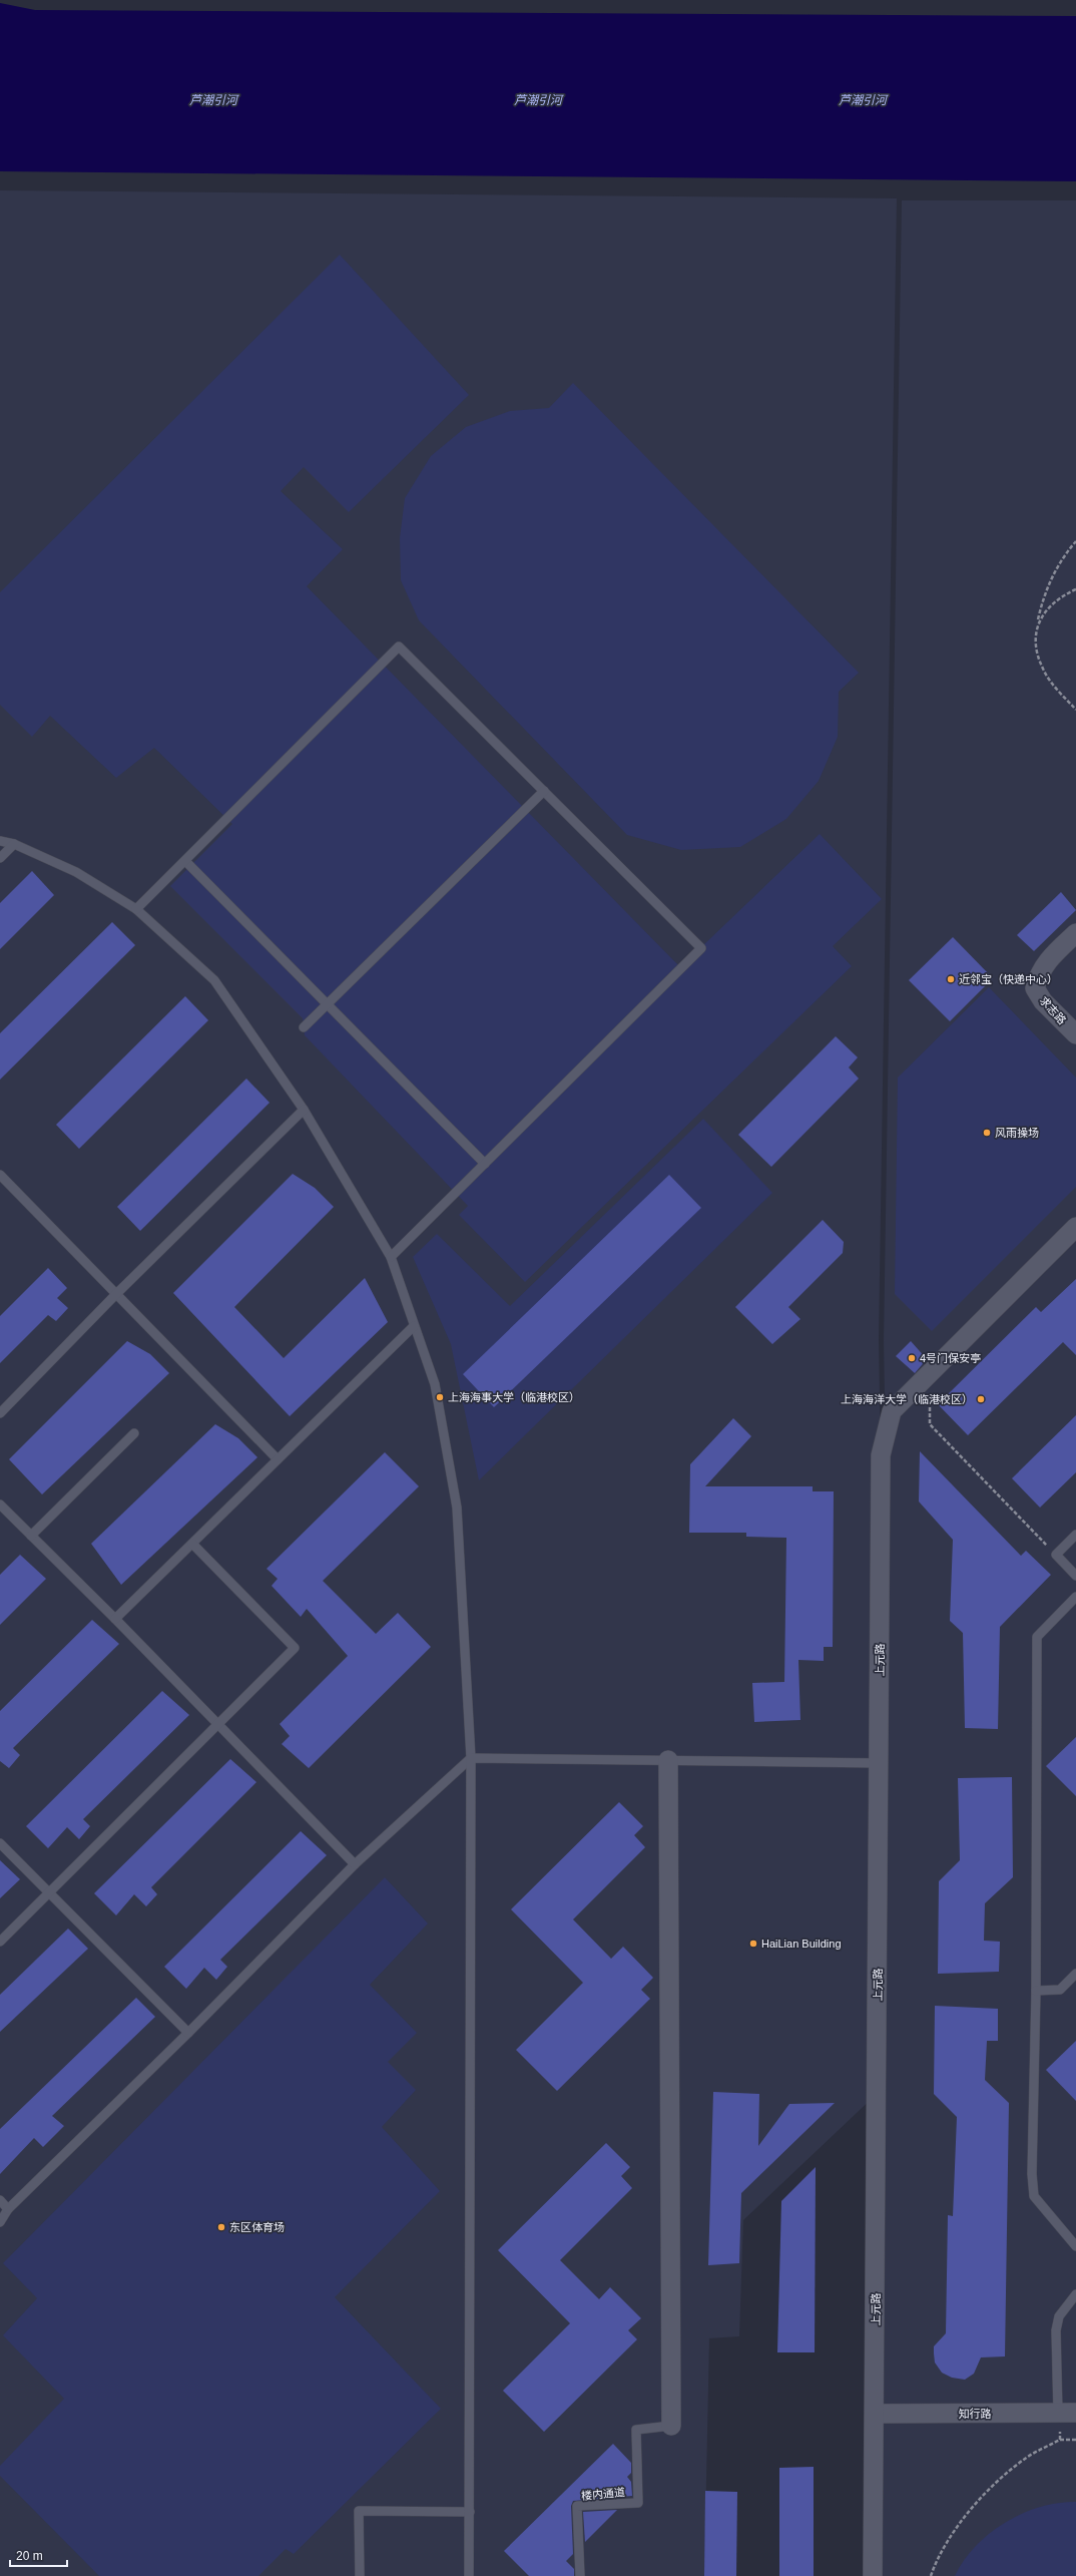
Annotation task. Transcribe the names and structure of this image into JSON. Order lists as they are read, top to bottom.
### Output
{
  "streets": {
    "street": ["求志路", "上元路", "知行路"],
    "lane": ["楼内通道"]
  },
  "crossings": [
    ["上元路", "知行路"]
  ],
  "water": ["芦潮引河"],
  "places": [
    "近邻宝（快递中心）",
    "风雨操场",
    "4号门保安亭",
    "上海海事大学（临港校区）",
    "上海海洋大学（临港校区）",
    "HaiLian Building",
    "东区体育场"
  ],
  "scale_bar": "20 m"
}
